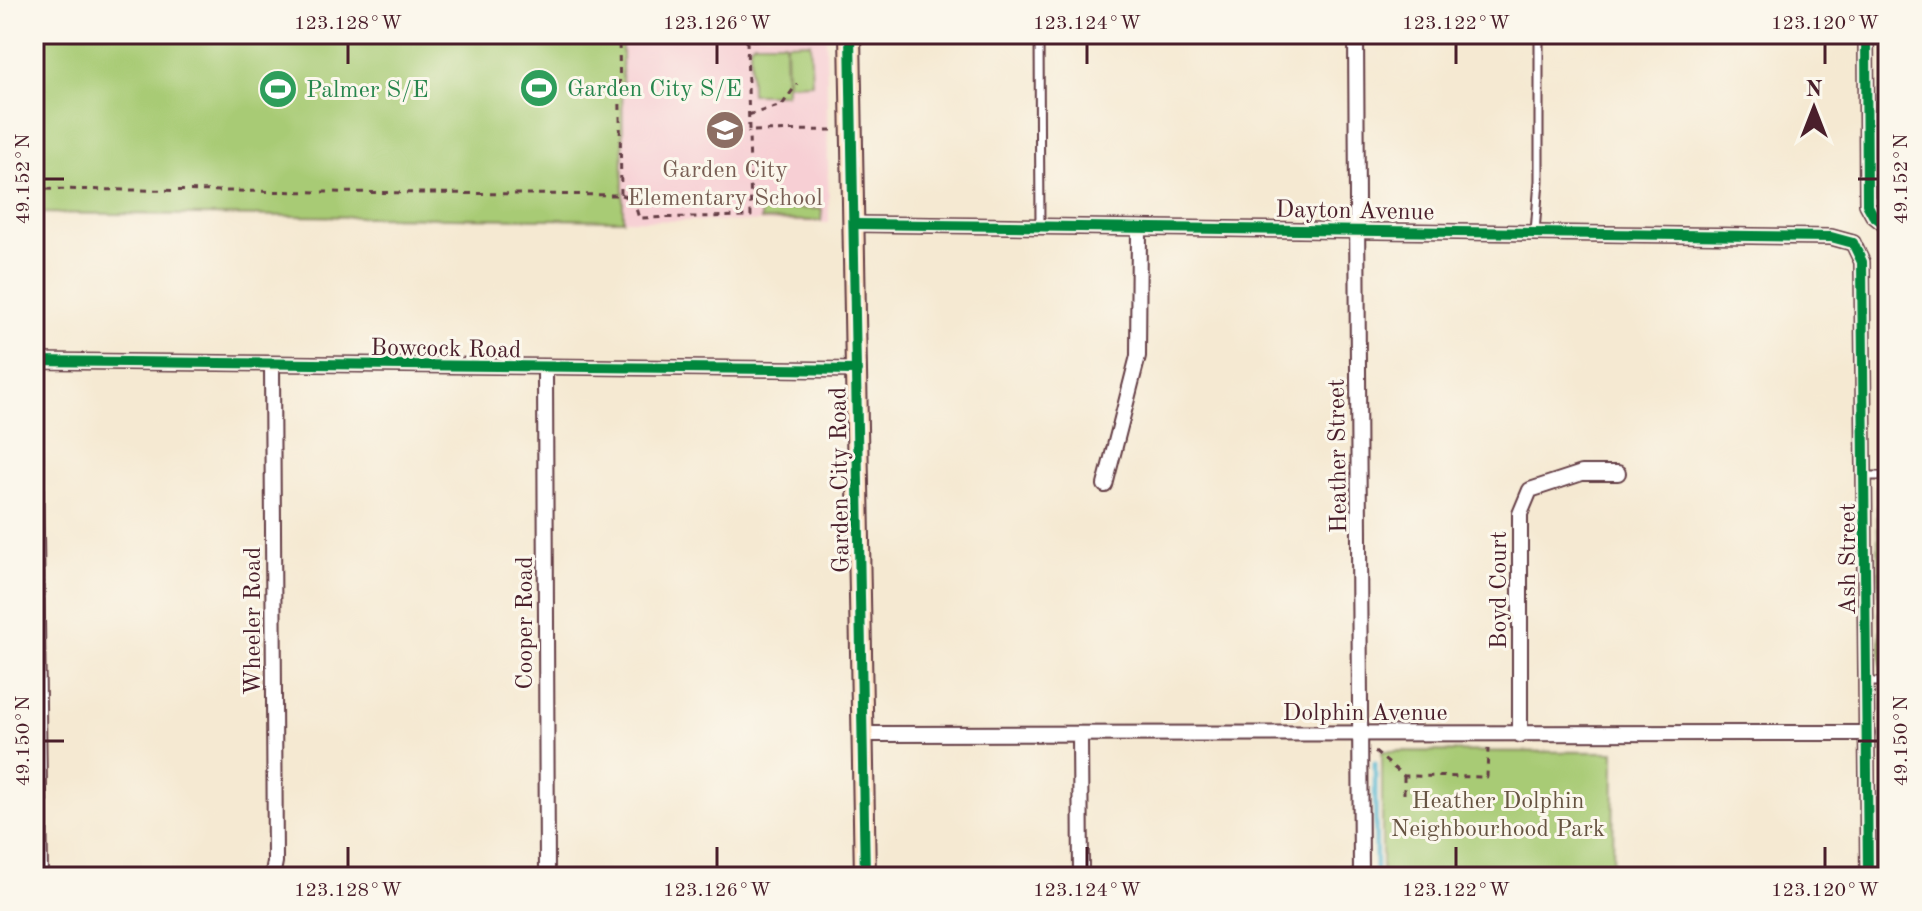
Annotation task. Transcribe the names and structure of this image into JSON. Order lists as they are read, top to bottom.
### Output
{
  "streets": {
    "street": [
      "Dayton Avenue",
      "Bowcock Road",
      "Heather Street",
      "Garden City Road",
      "Ash Street",
      "Boyd Court",
      "Wheeler Road",
      "Cooper Road",
      "Dolphin Avenue"
    ]
  },
  "crossings": [
    ["Dayton Avenue", "Heather Street"],
    ["Dayton Avenue", "Garden City Road"],
    ["Dayton Avenue", "Ash Street"],
    ["Bowcock Road", "Garden City Road"],
    ["Bowcock Road", "Wheeler Road"],
    ["Bowcock Road", "Cooper Road"],
    ["Heather Street", "Dolphin Avenue"],
    ["Garden City Road", "Dolphin Avenue"],
    ["Ash Street", "Dolphin Avenue"],
    ["Boyd Court", "Dolphin Avenue"]
  ],
  "parks": ["Heather Dolphin Neighbourhood Park"],
  "places": {
    "sports": ["Garden City S/E", "Palmer S/E"],
    "school or university": ["Garden City Elementary School"]
  },
  "north": "top",
  "coordinates": [
    "123.128°W",
    "123.126°W",
    "123.124°W",
    "123.122°W",
    "123.120°W",
    "49.152°N",
    "49.150°N"
  ]
}
